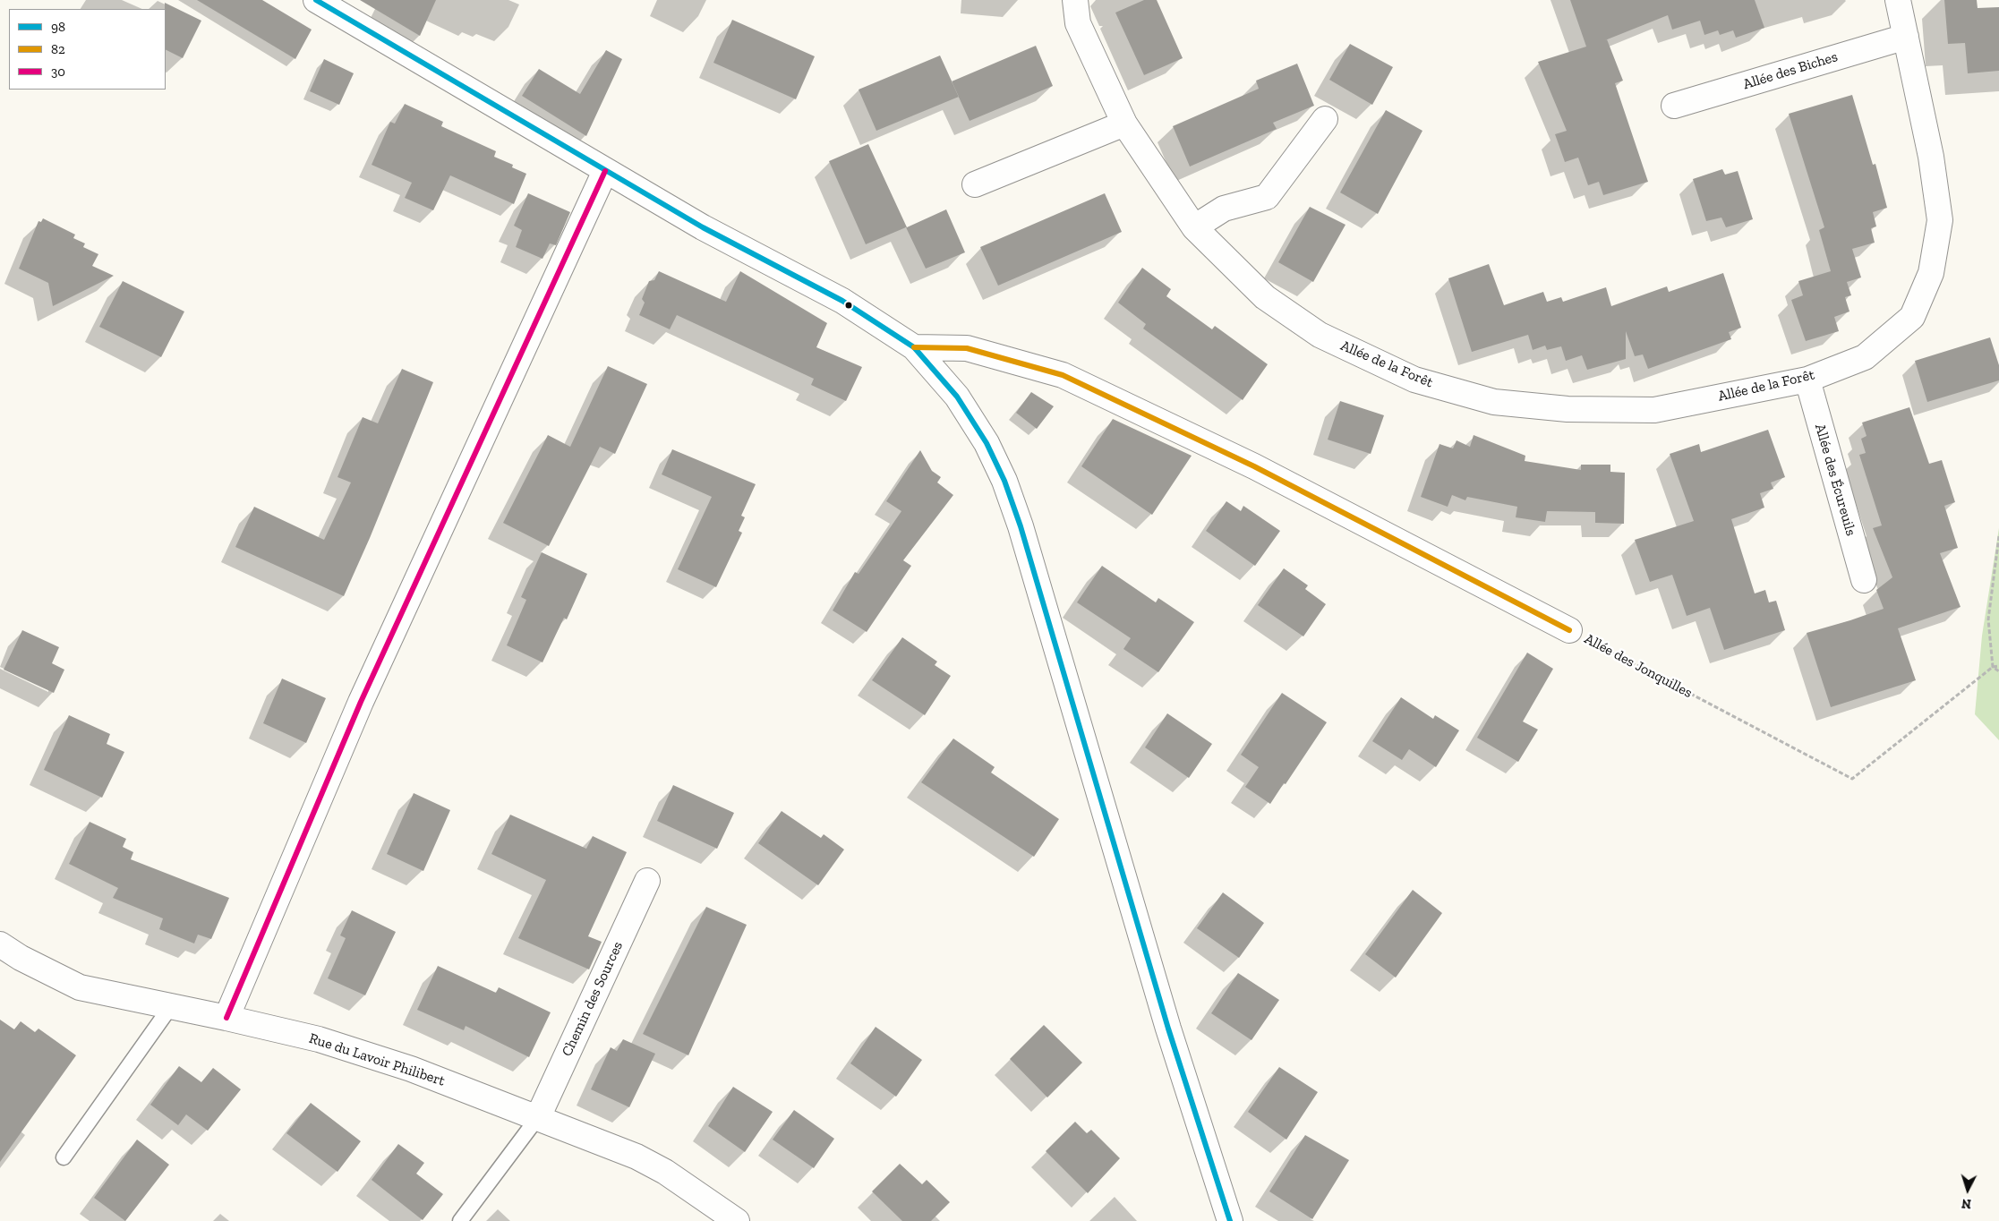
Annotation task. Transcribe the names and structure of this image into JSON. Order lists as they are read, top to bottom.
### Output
{
  "streets": {
    "street": [
      "Allée des Biches",
      "Allée de la Forêt",
      "Allée des Écureuils",
      "Allée des Jonquilles",
      "Chemin des Sources",
      "Rue du Lavoir Philibert"
    ]
  },
  "crossings": [
    ["Allée des Biches", "Allée de la Forêt"],
    ["Allée de la Forêt", "Allée des Écureuils"],
    ["Chemin des Sources", "Rue du Lavoir Philibert"]
  ],
  "lines": ["transit line 98", "transit line 30", "transit line 82"],
  "legend": ["98", "82", "30"],
  "north": "bottom"
}
